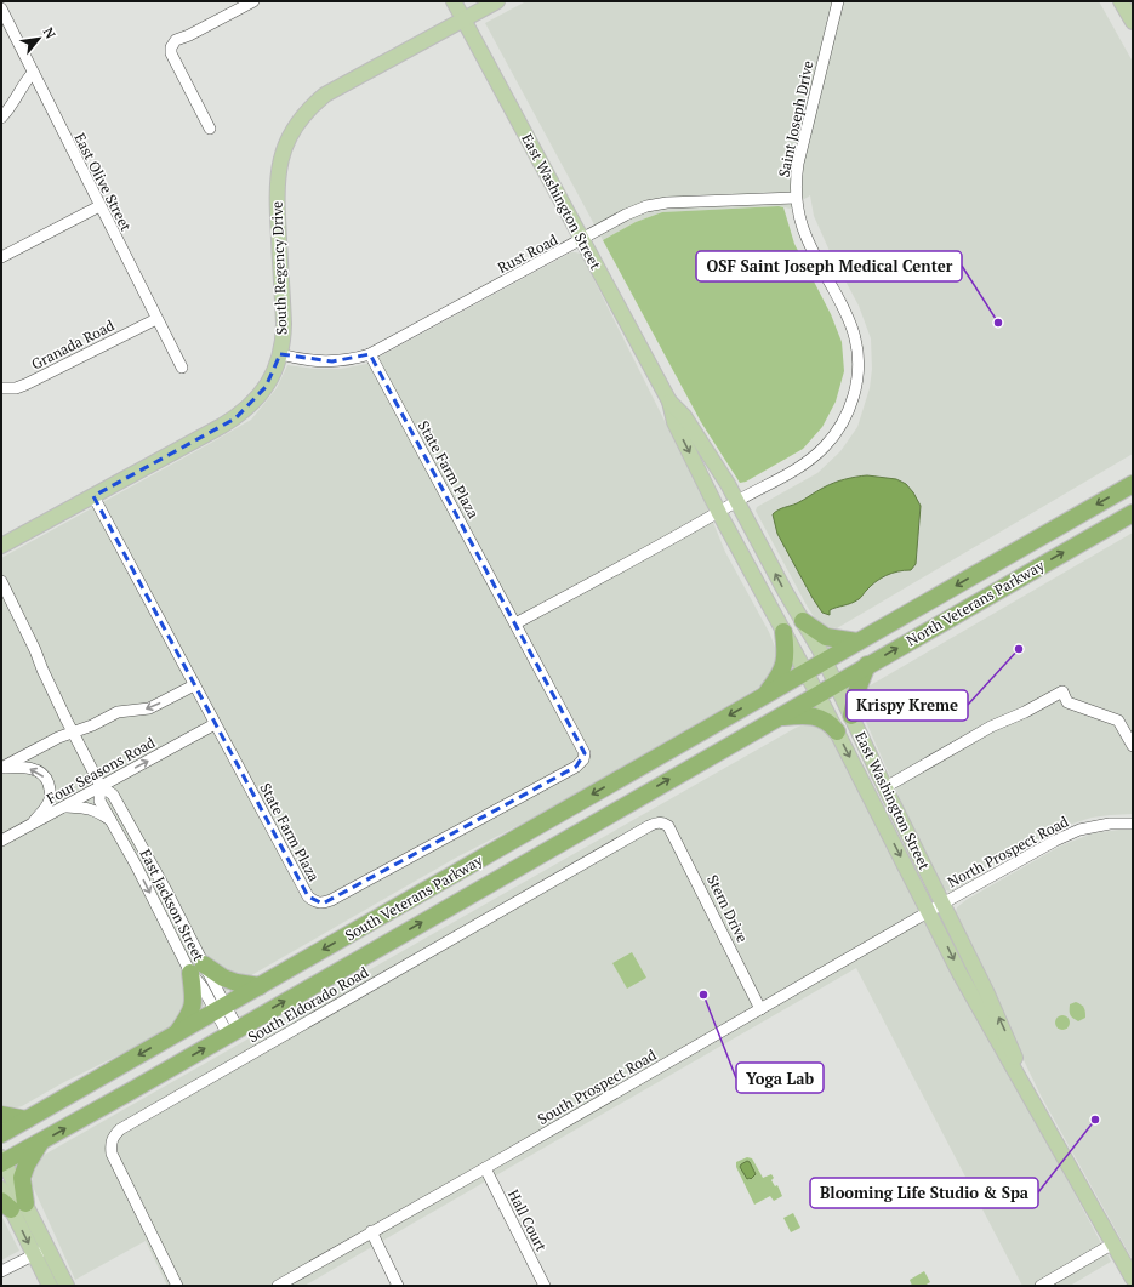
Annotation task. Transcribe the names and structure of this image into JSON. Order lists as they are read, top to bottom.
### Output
{
  "streets": {
    "highway": ["North Veterans Parkway", "South Veterans Parkway"],
    "main road": ["East Washington Street", "South Regency Drive"],
    "street": [
      "Saint Joseph Drive",
      "East Olive Street",
      "Rust Road",
      "Granada Road",
      "State Farm Plaza",
      "Four Seasons Road",
      "North Prospect Road",
      "East Jackson Street",
      "Stern Drive",
      "South Eldorado Road",
      "South Prospect Road",
      "Hall Court"
    ]
  },
  "crossings": [
    ["Saint Joseph Drive", "East Washington Street"],
    ["Saint Joseph Drive", "Rust Road"],
    ["East Olive Street", "Granada Road"],
    ["East Washington Street", "Rust Road"],
    ["East Washington Street", "South Regency Drive"],
    ["East Washington Street", "North Veterans Parkway"],
    ["East Washington Street", "North Prospect Road"],
    ["East Washington Street", "South Veterans Parkway"],
    ["East Washington Street", "South Prospect Road"],
    ["Rust Road", "South Regency Drive"],
    ["Rust Road", "State Farm Plaza"],
    ["South Regency Drive", "State Farm Plaza"],
    ["State Farm Plaza", "Four Seasons Road"],
    ["North Veterans Parkway", "South Veterans Parkway"],
    ["Four Seasons Road", "East Jackson Street"],
    ["North Prospect Road", "South Prospect Road"],
    ["South Veterans Parkway", "East Jackson Street"],
    ["Stern Drive", "South Eldorado Road"],
    ["Stern Drive", "South Prospect Road"],
    ["South Prospect Road", "Hall Court"]
  ],
  "places": [
    "OSF Saint Joseph Medical Center",
    "Krispy Kreme",
    "Yoga Lab",
    "Blooming Life Studio & Spa"
  ],
  "north": "top right"
}
